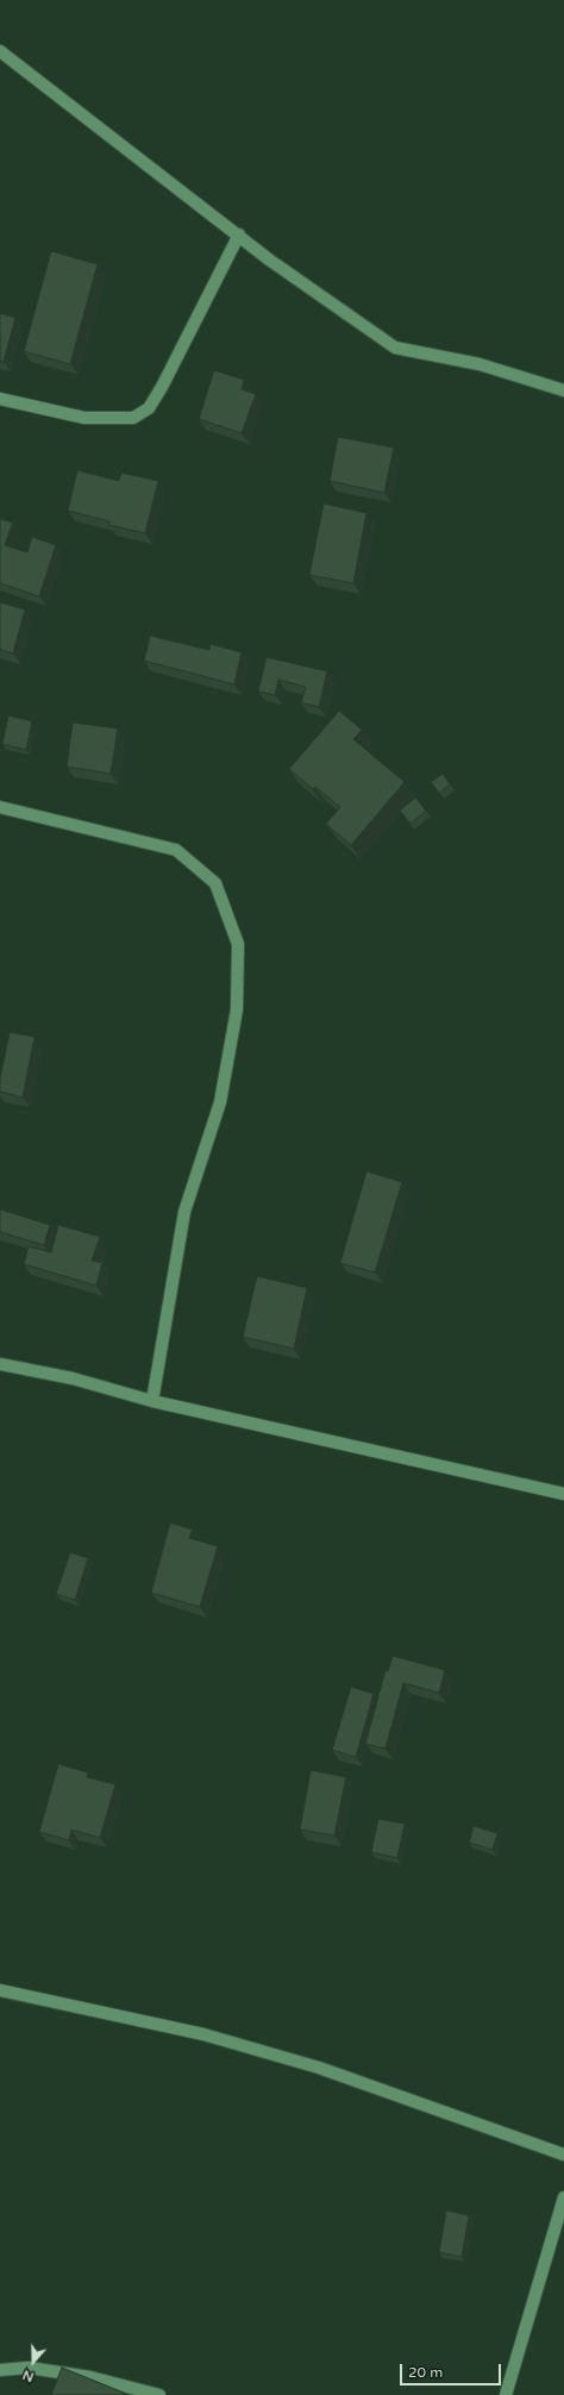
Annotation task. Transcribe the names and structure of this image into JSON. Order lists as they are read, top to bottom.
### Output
{
  "scale_bar": "20 m",
  "north": "bottom"
}
